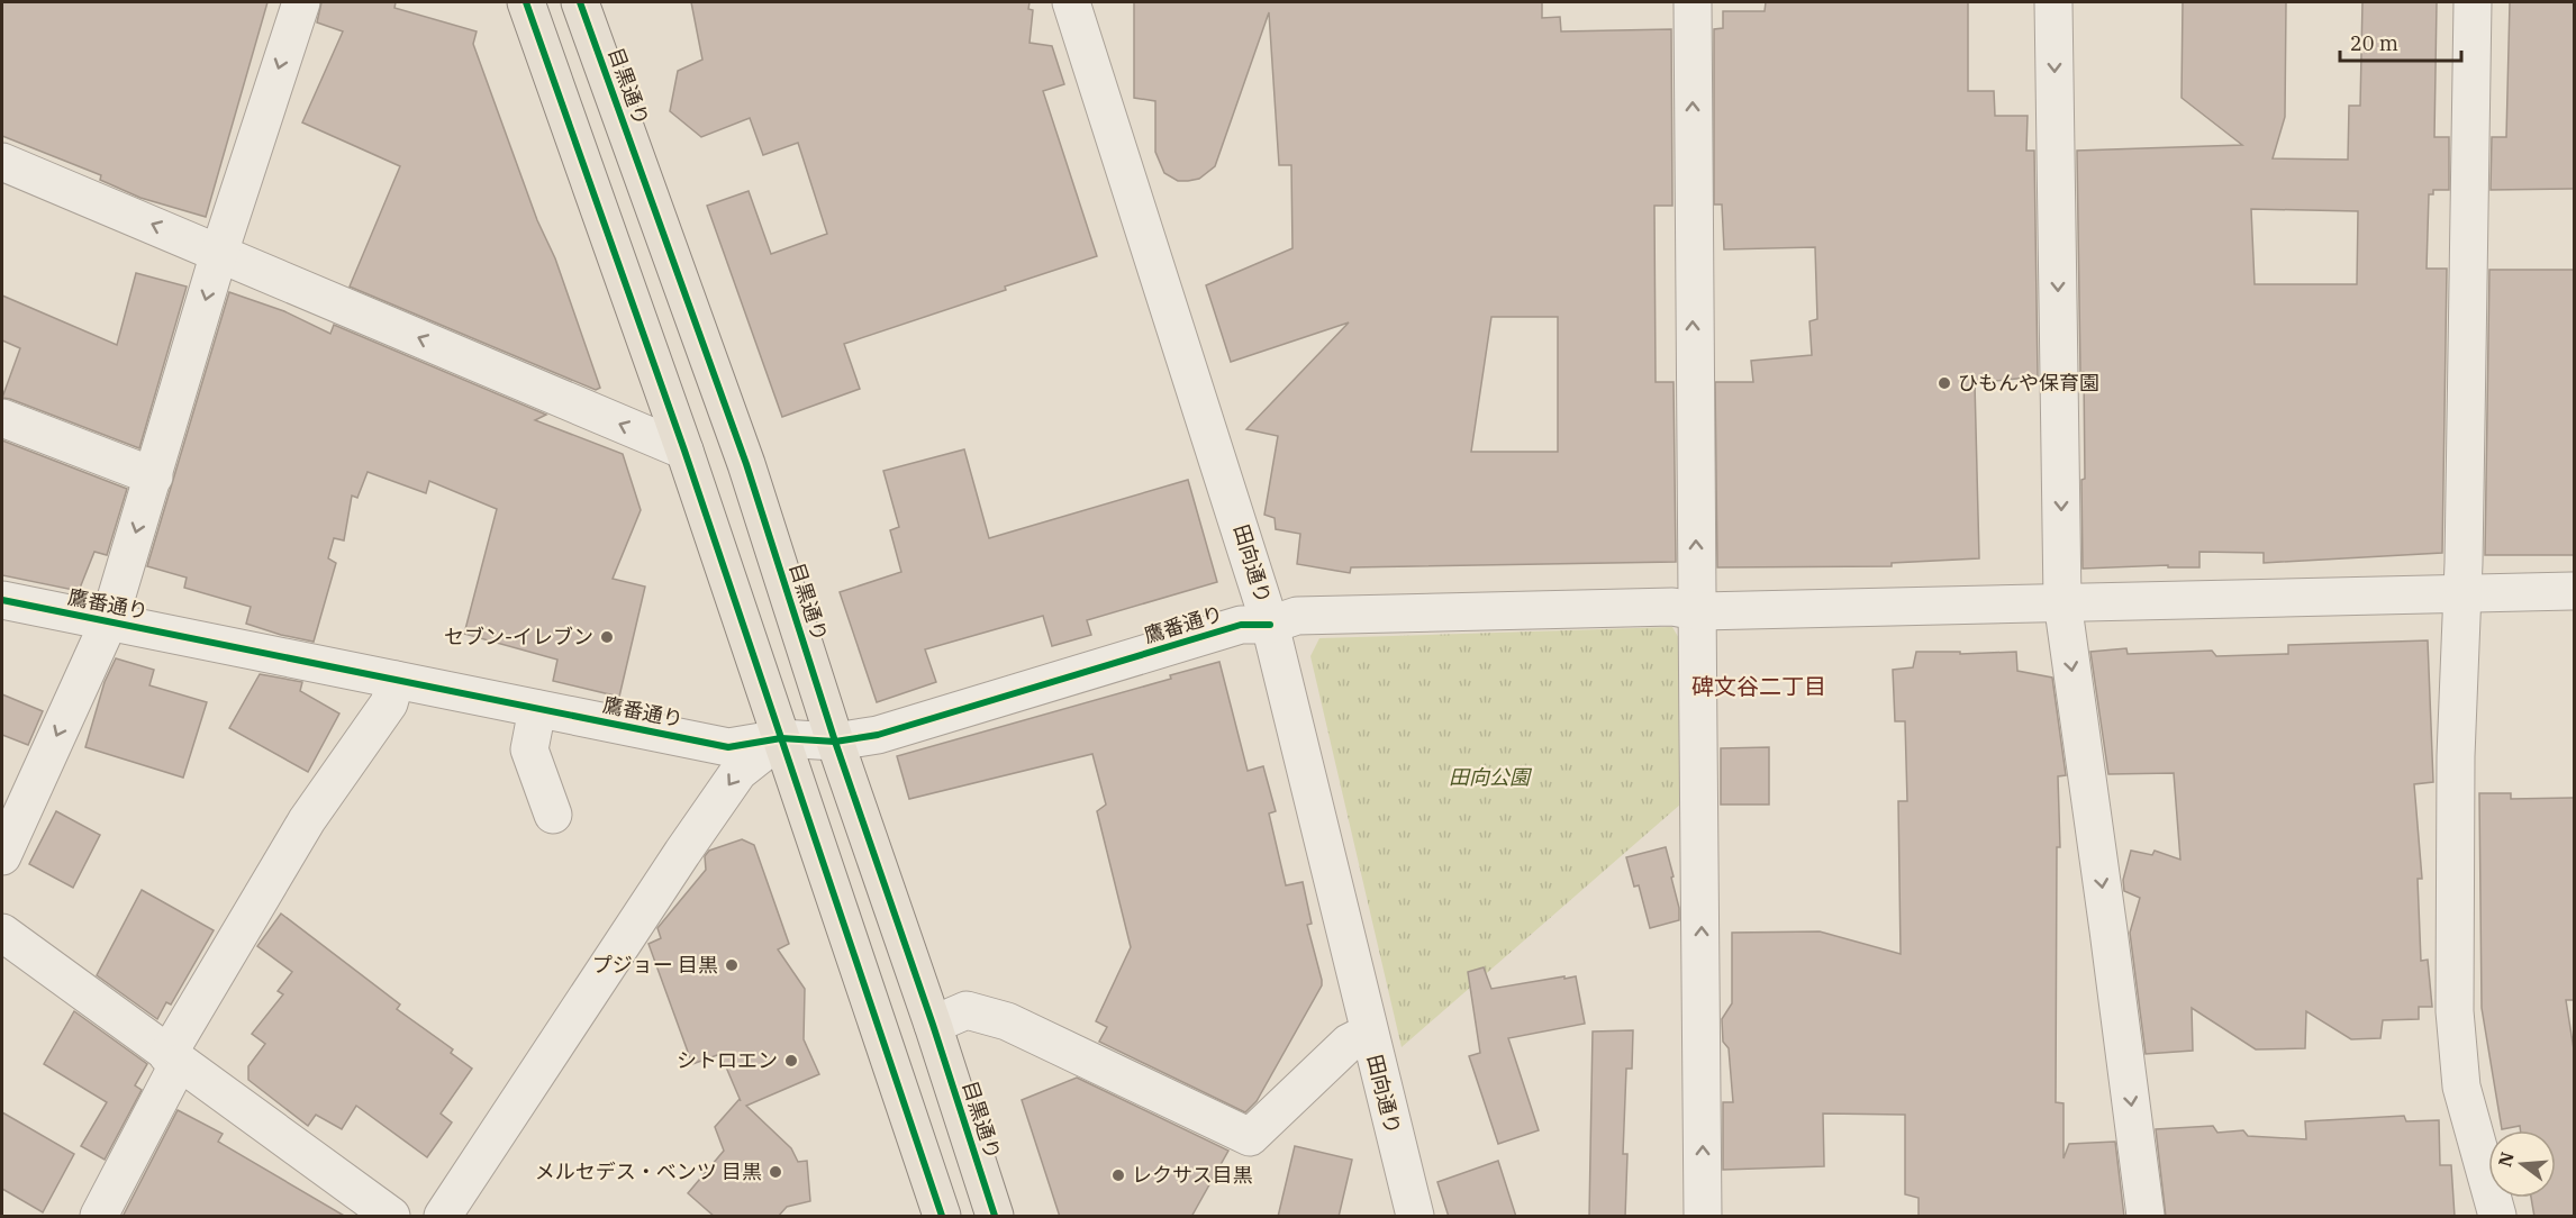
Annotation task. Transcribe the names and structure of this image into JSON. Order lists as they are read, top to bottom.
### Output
{
  "streets": {
    "main road": ["目黒通り"],
    "street": ["田向通り", "鷹番通り"]
  },
  "crossings": [
    ["目黒通り", "鷹番通り"],
    ["田向通り", "鷹番通り"]
  ],
  "districts": ["碑文谷二丁目"],
  "parks": ["田向公園"],
  "places": [
    "ひもんや保育園",
    "セブン-イレブン",
    "プジョー 目黒",
    "シトロエン",
    "メルセデス・ベンツ 目黒",
    "レクサス目黒"
  ],
  "scale_bar": "20 m",
  "north": "left"
}
